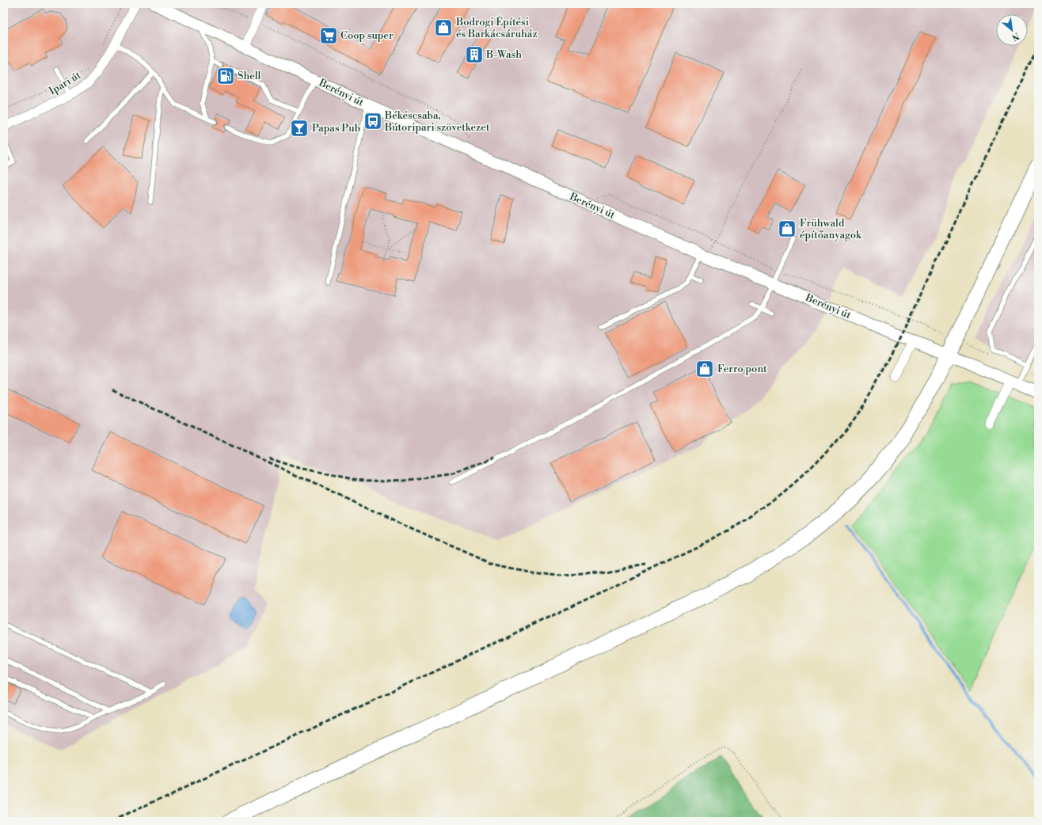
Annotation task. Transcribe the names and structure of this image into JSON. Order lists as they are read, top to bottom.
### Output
{
  "streets": {
    "street": ["Ipari út", "Berényi út"]
  },
  "places": {
    "shop": ["Bodrogi Építési és Barkácsáruház", "Frühwald építőanyagok", "Ferro pont"],
    "supermarket": ["Coop super"],
    "building": ["B-Wash"],
    "fuel station": ["Shell"],
    "bus stop": ["Békéscsaba, Bútoripari szövetkezet"],
    "bar": ["Papas Pub"]
  },
  "north": "bottom right"
}
